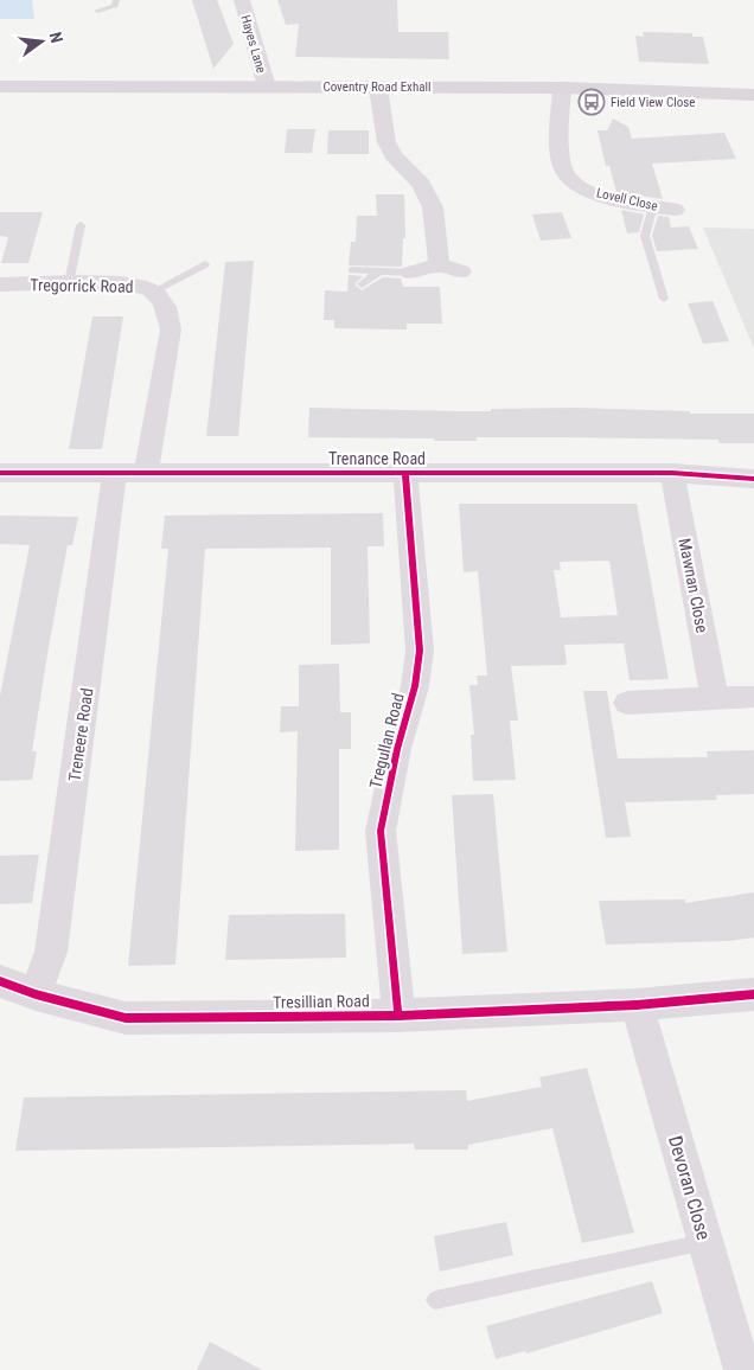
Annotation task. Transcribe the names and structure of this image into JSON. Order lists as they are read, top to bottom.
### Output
{
  "streets": {
    "main road": ["Coventry Road Exhall"],
    "street": [
      "Hayes Lane",
      "Lovell Close",
      "Tregorrick Road",
      "Trenance Road",
      "Mawnan Close",
      "Treneere Road",
      "Tregullan Road",
      "Tresillian Road",
      "Devoran Close"
    ]
  },
  "crossings": [
    ["Hayes Lane", "Coventry Road Exhall"],
    ["Coventry Road Exhall", "Lovell Close"],
    ["Tregorrick Road", "Trenance Road"],
    ["Trenance Road", "Mawnan Close"],
    ["Trenance Road", "Treneere Road"],
    ["Trenance Road", "Tregullan Road"],
    ["Treneere Road", "Tresillian Road"],
    ["Tregullan Road", "Tresillian Road"],
    ["Tresillian Road", "Devoran Close"]
  ],
  "places": {
    "bus stop": ["Field View Close"]
  },
  "north": "right"
}
